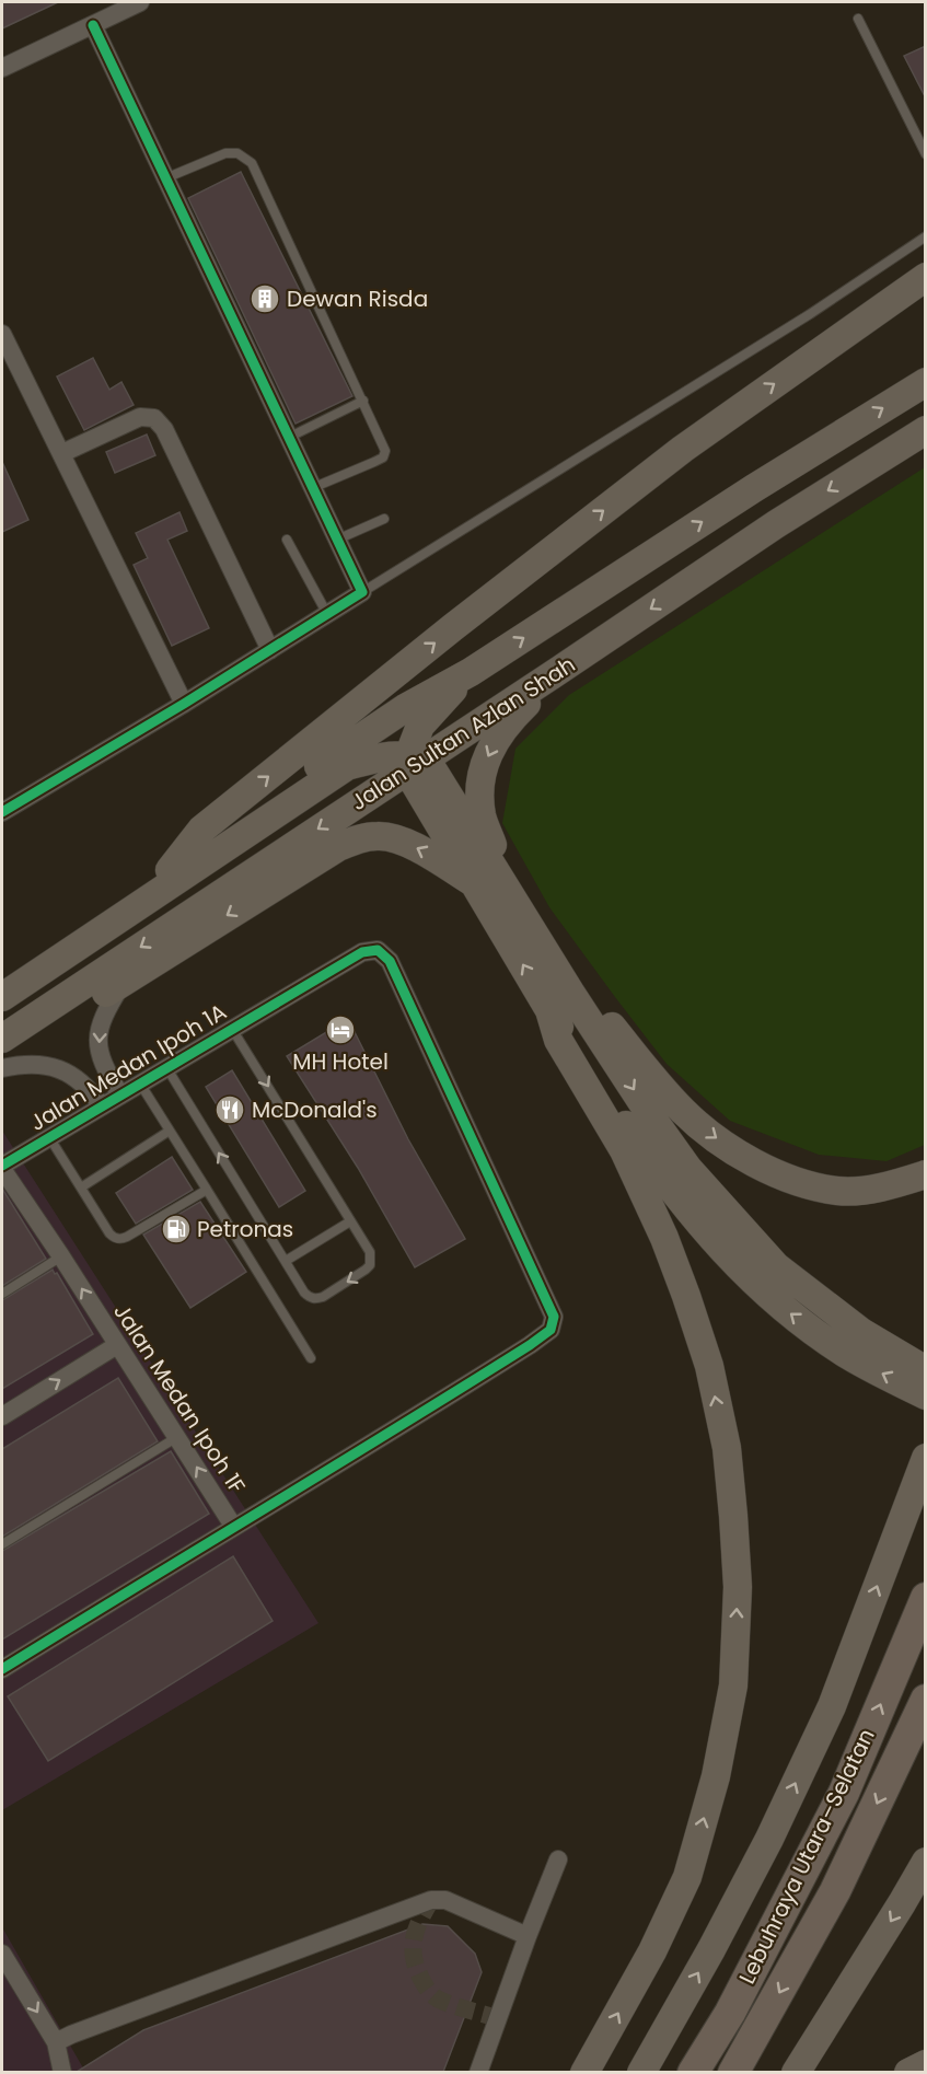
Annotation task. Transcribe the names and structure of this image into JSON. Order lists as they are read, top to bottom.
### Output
{
  "streets": {
    "highway": ["Lebuhraya Utara–Selatan"],
    "main road": ["Jalan Sultan Azlan Shah"],
    "street": ["Jalan Medan Ipoh 1A", "Jalan Medan Ipoh 1F"]
  },
  "crossings": [
    ["Jalan Medan Ipoh 1A", "Jalan Medan Ipoh 1F"]
  ],
  "places": {
    "building": ["Dewan Risda"],
    "hotel": ["MH Hotel"],
    "restaurant": ["McDonald's"],
    "fuel station": ["Petronas"]
  }
}
